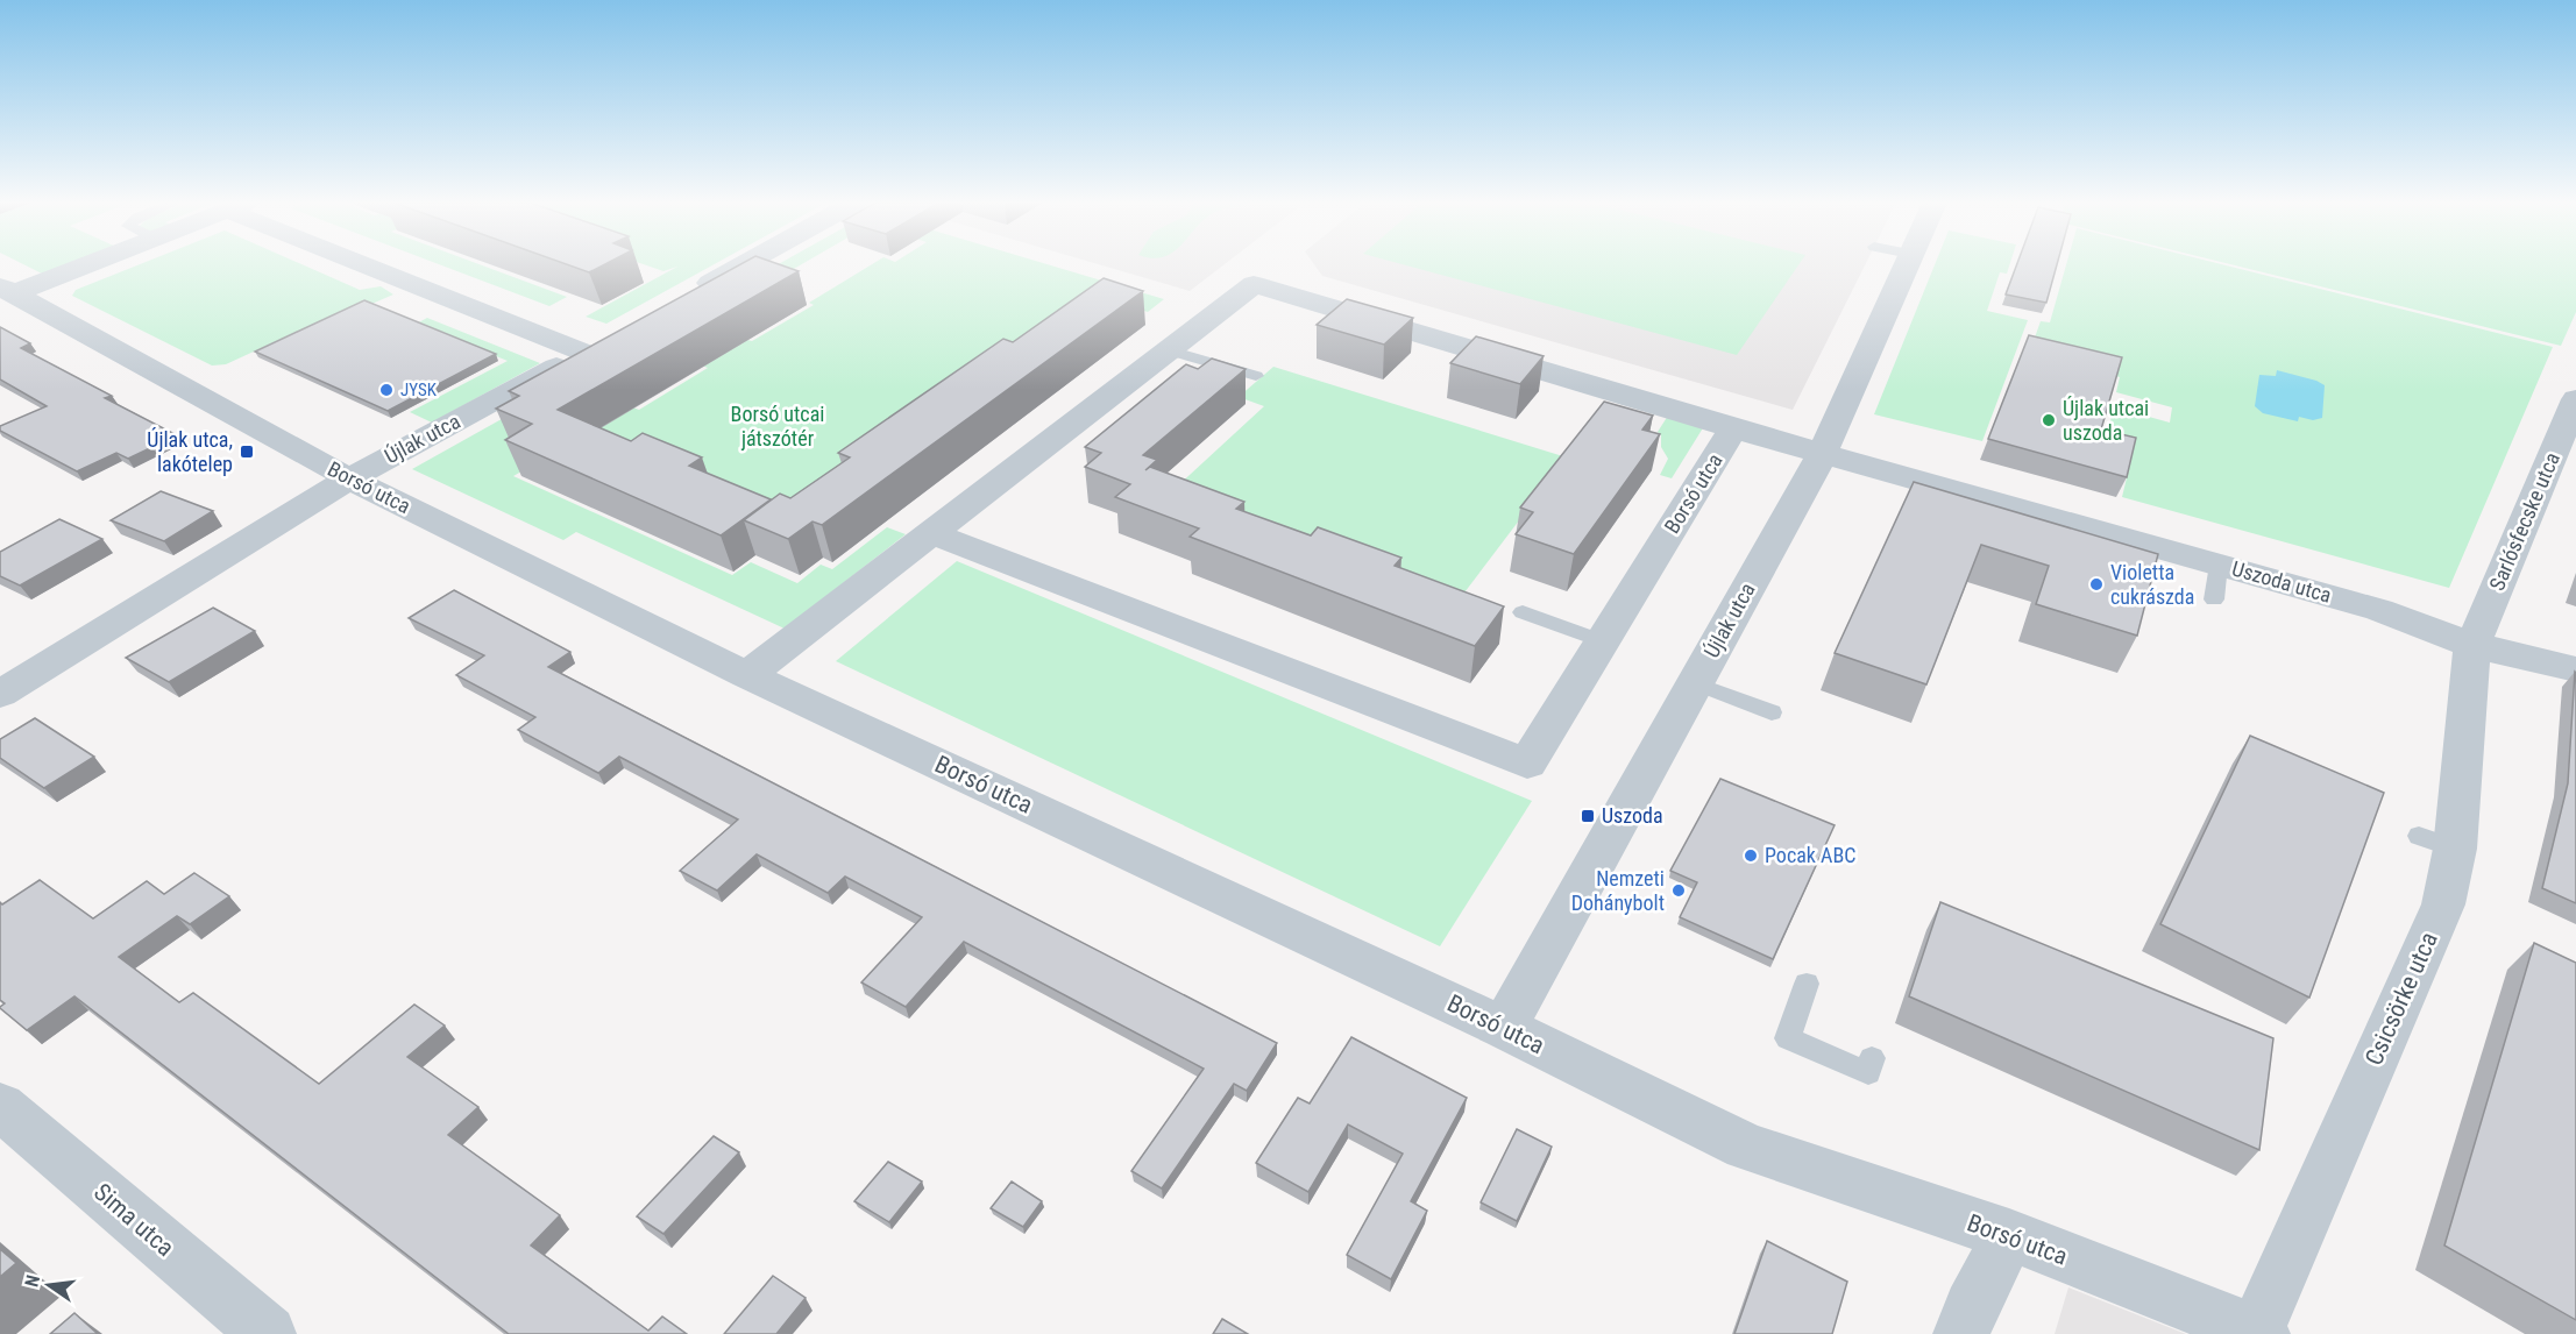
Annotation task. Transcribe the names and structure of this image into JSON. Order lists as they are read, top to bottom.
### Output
{
  "streets": {
    "street": [
      "Újlak utca",
      "Borsó utca",
      "Sarlósfecske utca",
      "Uszoda utca",
      "Csicsörke utca",
      "Sima utca"
    ]
  },
  "crossings": [
    ["Újlak utca", "Borsó utca"],
    ["Újlak utca", "Uszoda utca"],
    ["Borsó utca", "Uszoda utca"],
    ["Borsó utca", "Csicsörke utca"],
    ["Sarlósfecske utca", "Uszoda utca"],
    ["Sarlósfecske utca", "Csicsörke utca"],
    ["Uszoda utca", "Csicsörke utca"]
  ],
  "parks": ["Borsó utcai játszótér"],
  "places": {
    "other": [
      "JYSK",
      "Újlak utcai uszoda",
      "Violetta cukrászda",
      "Pocak ABC",
      "Nemzeti Dohánybolt"
    ],
    "transit": ["Újlak utca, lakótelep", "Uszoda"]
  },
  "north": "left"
}
